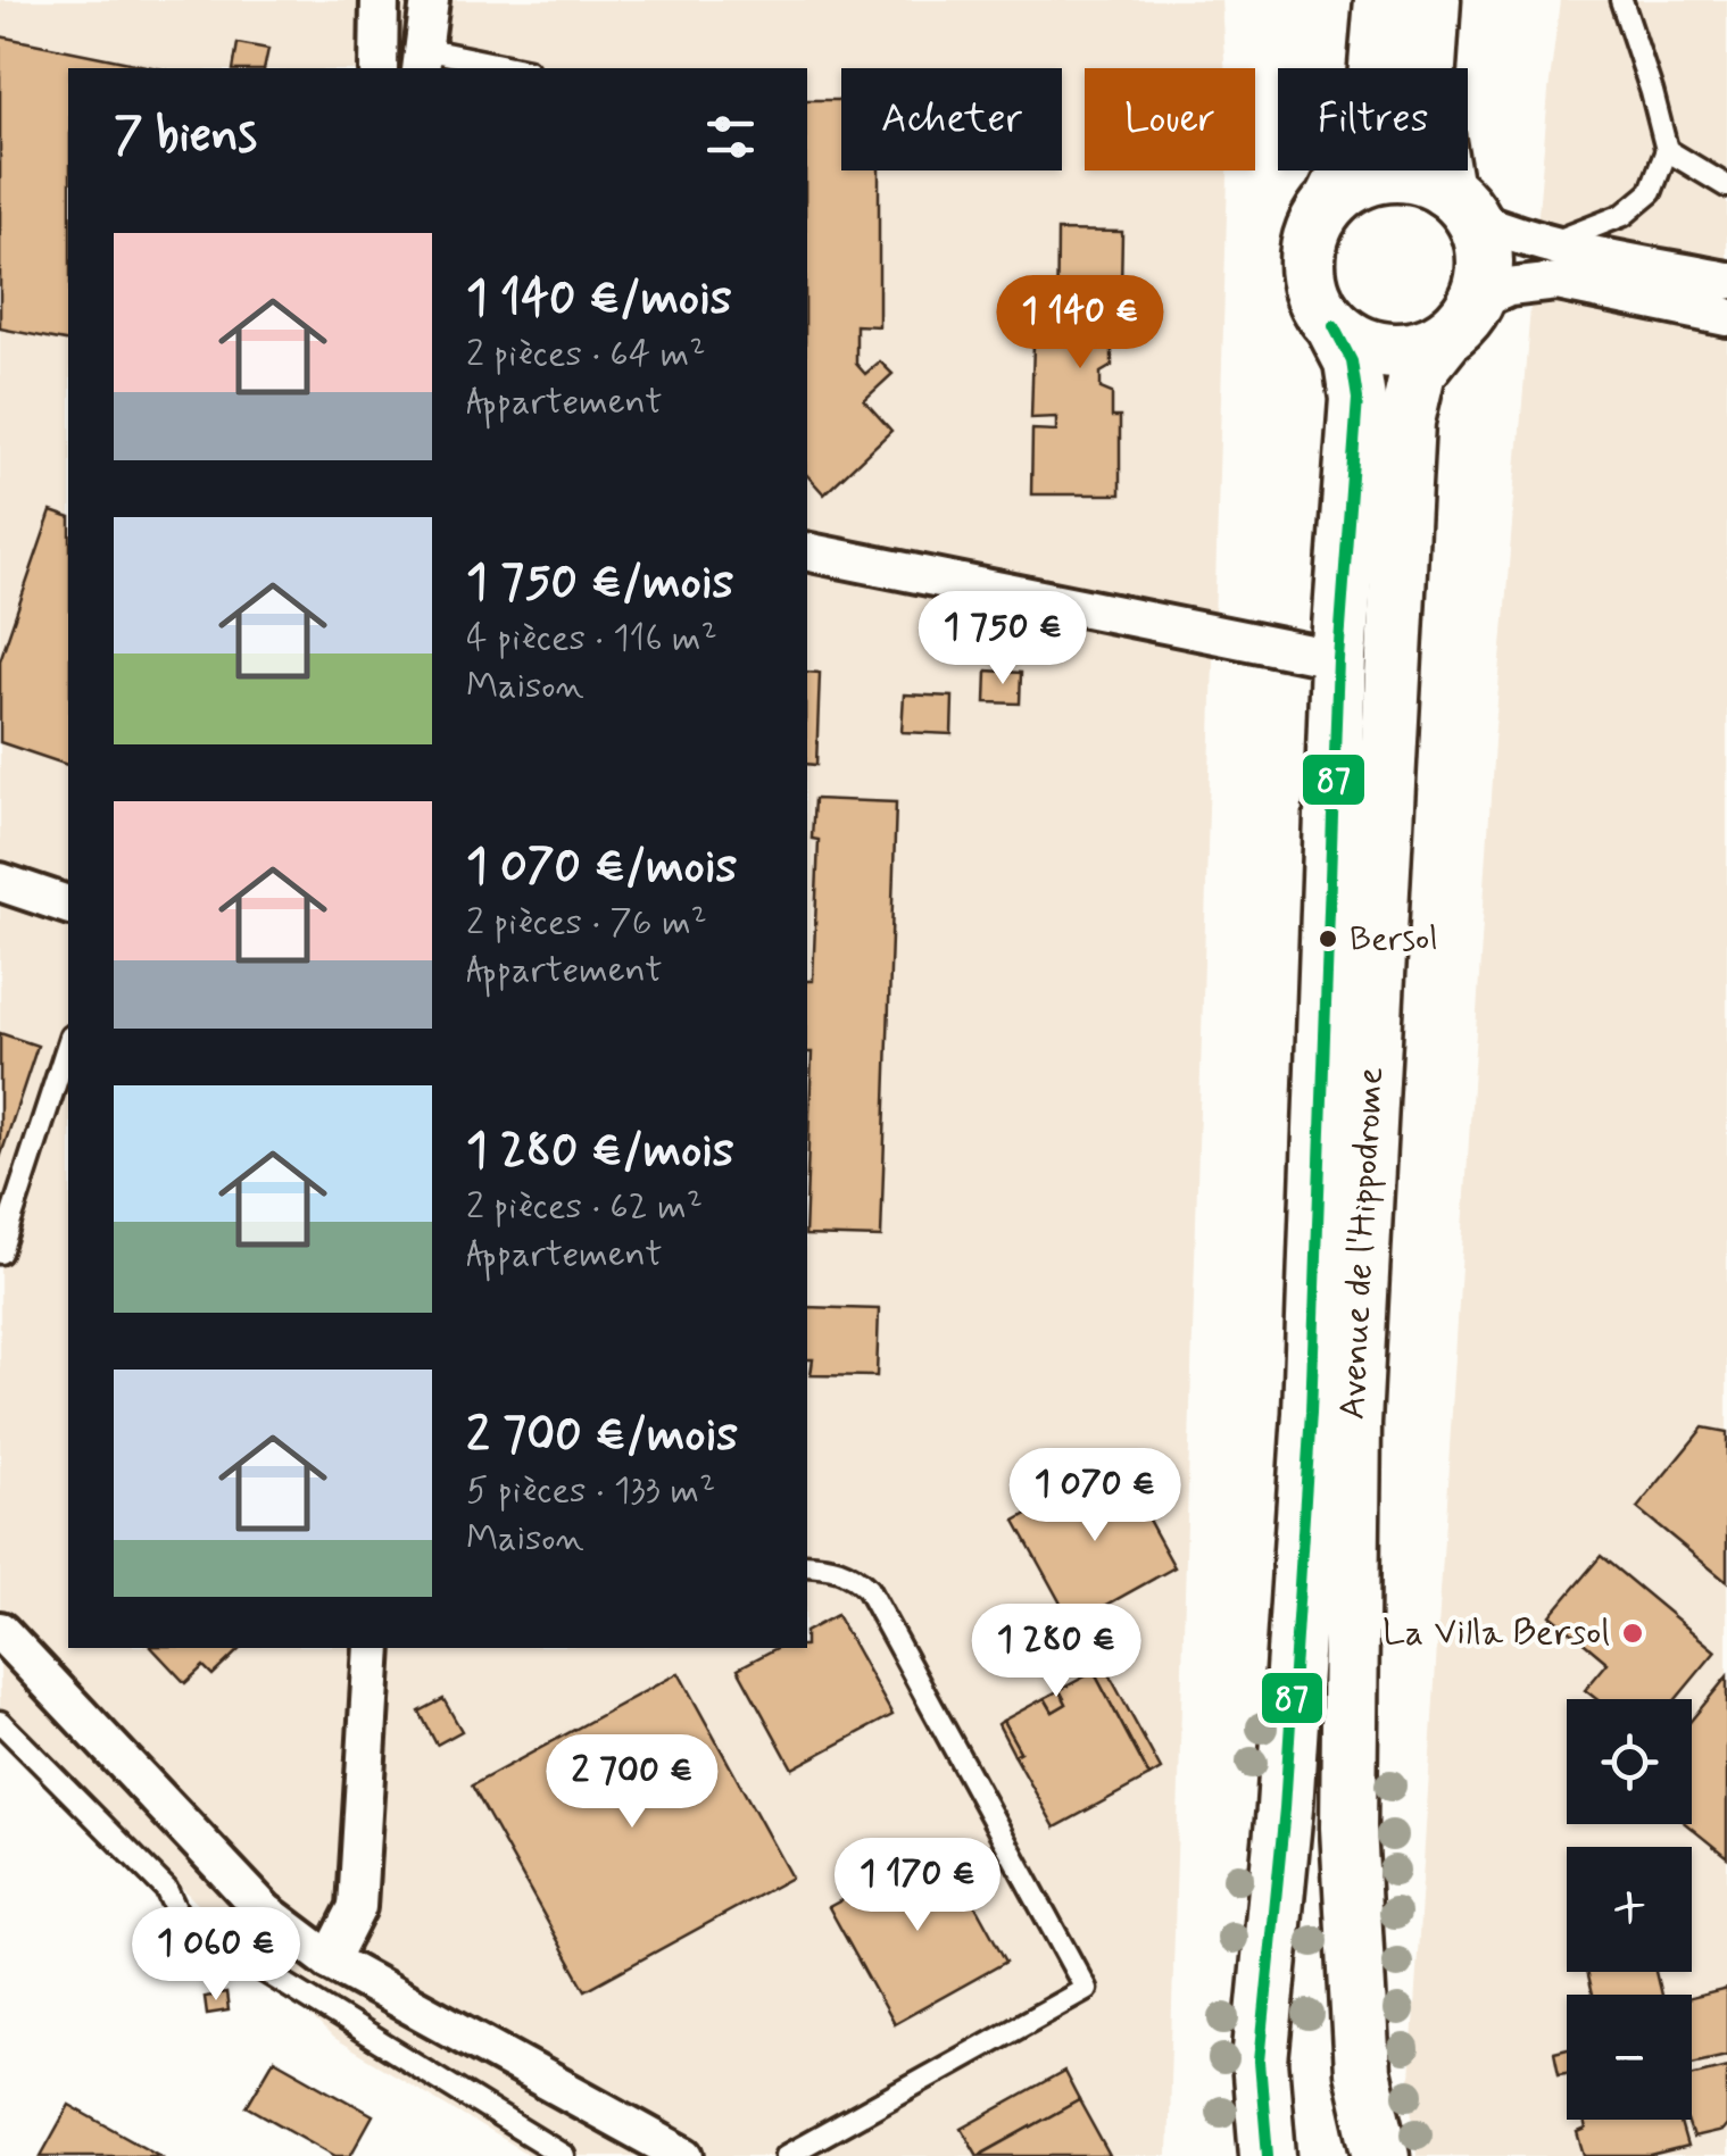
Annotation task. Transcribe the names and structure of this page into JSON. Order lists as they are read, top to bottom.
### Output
{
  "streets": {
    "main road": ["Avenue de l'Hippodrome"]
  },
  "places": ["Bersol", "La Villa Bersol"],
  "lines": ["transit line 87"],
  "page": {
    "chip": ["Acheter", "Louer", "Filtres"],
    "heading": "7 biens",
    "list": [
      {
        "name": "1 140 €/mois",
        "note": "2 pièces · 64 m² · Appartement"
      },
      {
        "name": "1 750 €/mois",
        "note": "4 pièces · 116 m² · Maison"
      },
      {
        "name": "1 070 €/mois",
        "note": "2 pièces · 76 m² · Appartement"
      },
      {
        "name": "1 280 €/mois",
        "note": "2 pièces · 62 m² · Appartement"
      },
      {
        "name": "2 700 €/mois",
        "note": "5 pièces · 133 m² · Maison"
      }
    ],
    "price": [
      "1 140 €",
      "1 750 €",
      "1 070 €",
      "1 280 €",
      "2 700 €",
      "1 170 €",
      "1 060 €"
    ],
    "map_buttons": ["+", "−"]
  }
}
